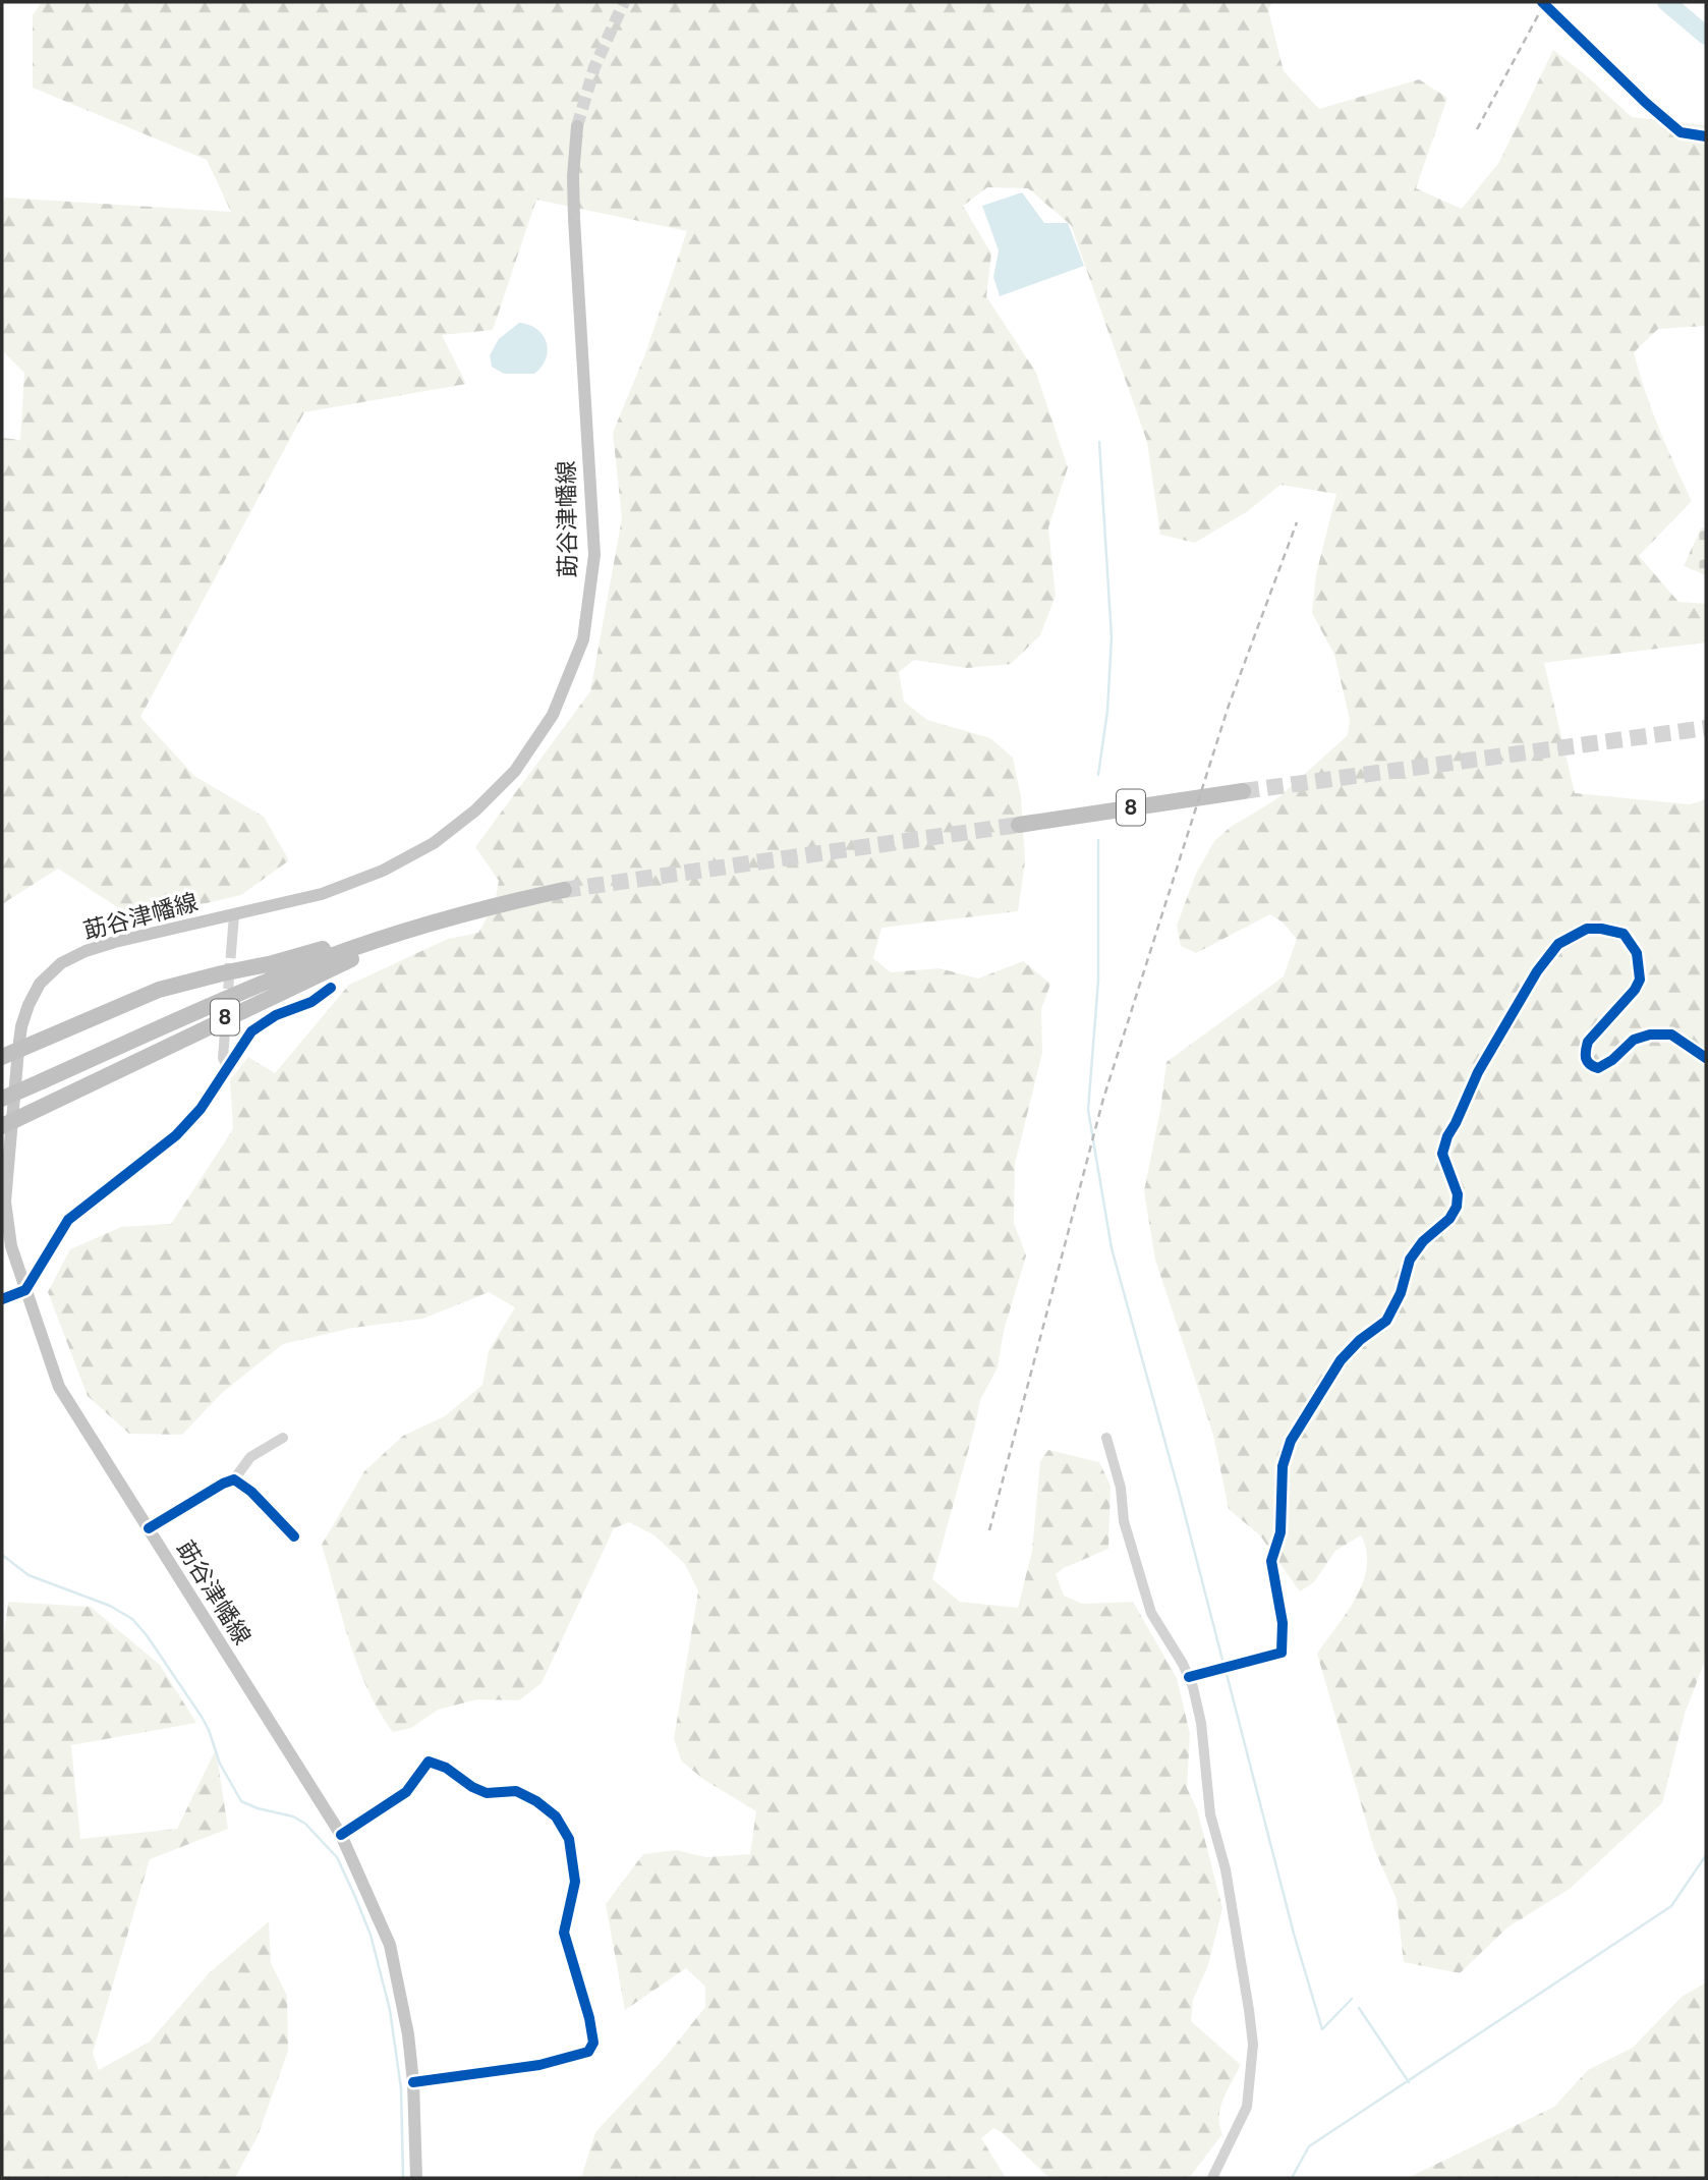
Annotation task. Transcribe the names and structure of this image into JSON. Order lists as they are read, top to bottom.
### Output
{
  "streets": {
    "highway": ["8"],
    "main road": ["莇谷津幡線"]
  },
  "crossings": [
    ["莇谷津幡線", "8"]
  ]
}
